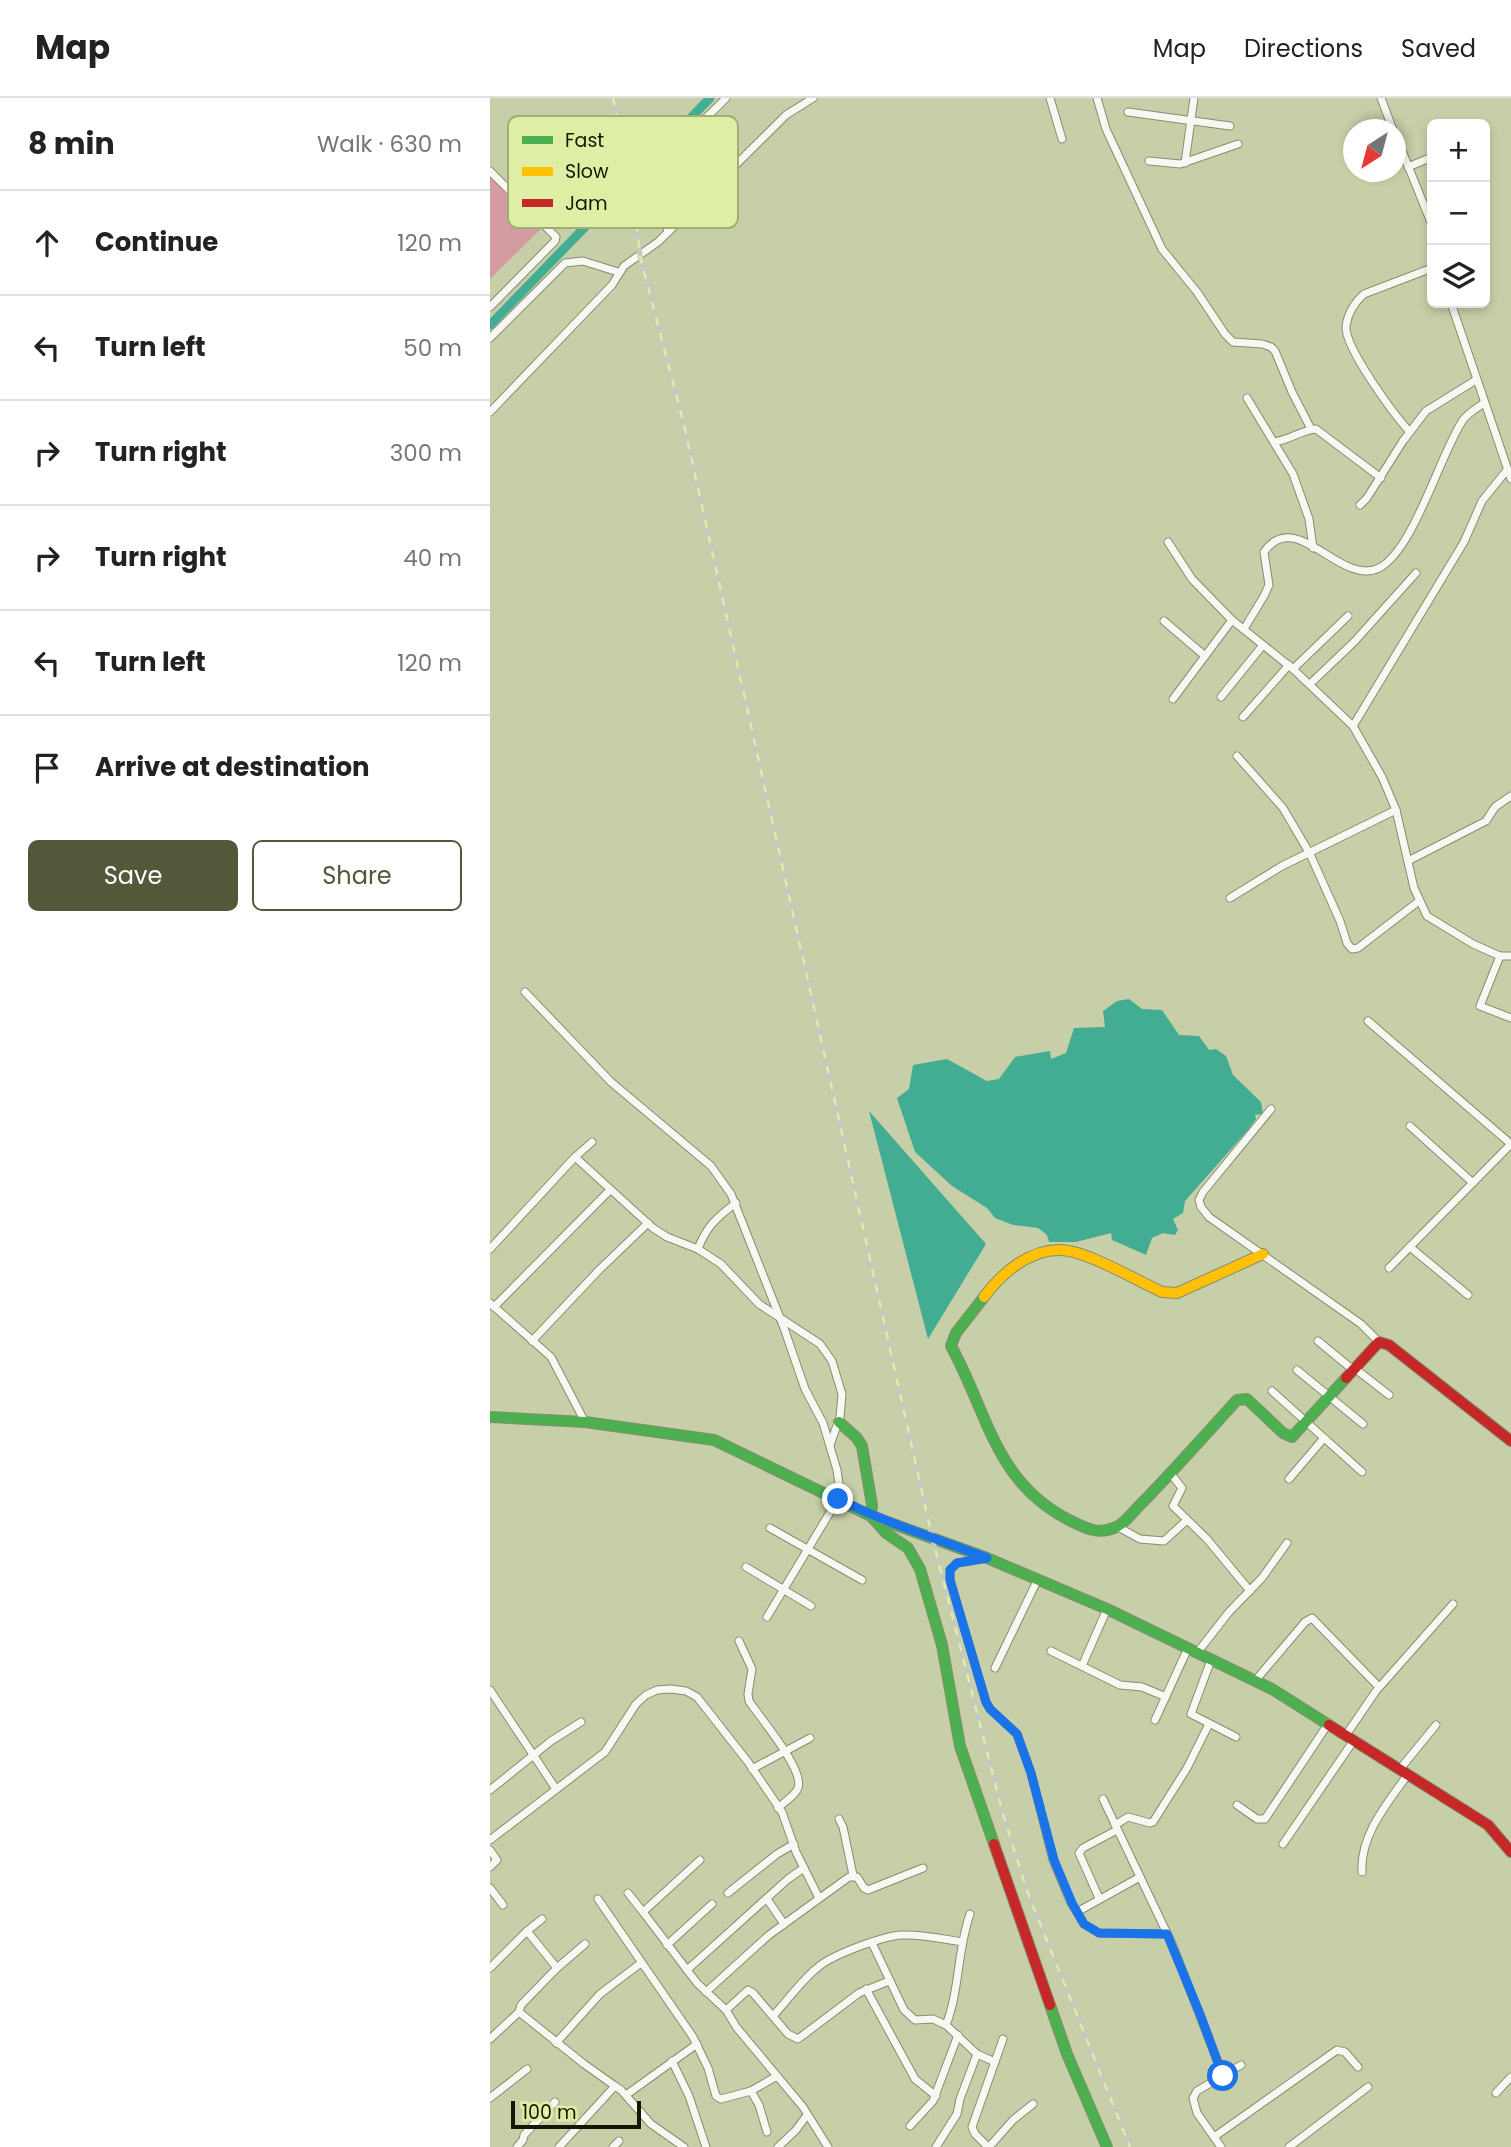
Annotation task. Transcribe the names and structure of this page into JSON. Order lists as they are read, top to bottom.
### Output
{
  "legend": ["Fast", "Slow", "Jam"],
  "scale_bar": "100 m",
  "north": "bottom left",
  "page": {
    "header": "Map",
    "nav": ["Map", "Directions", "Saved"],
    "heading": ["8 min", "Walk · 630 m"],
    "map_buttons": ["+", "−"],
    "list": [
      ["Continue", "120 m"],
      ["Turn left", "50 m"],
      ["Turn right", "300 m"],
      ["Turn right", "40 m"],
      ["Turn left", "120 m"],
      "Arrive at destination"
    ],
    "buttons": ["Save", "Share"],
    "scale": "100 m"
  }
}
